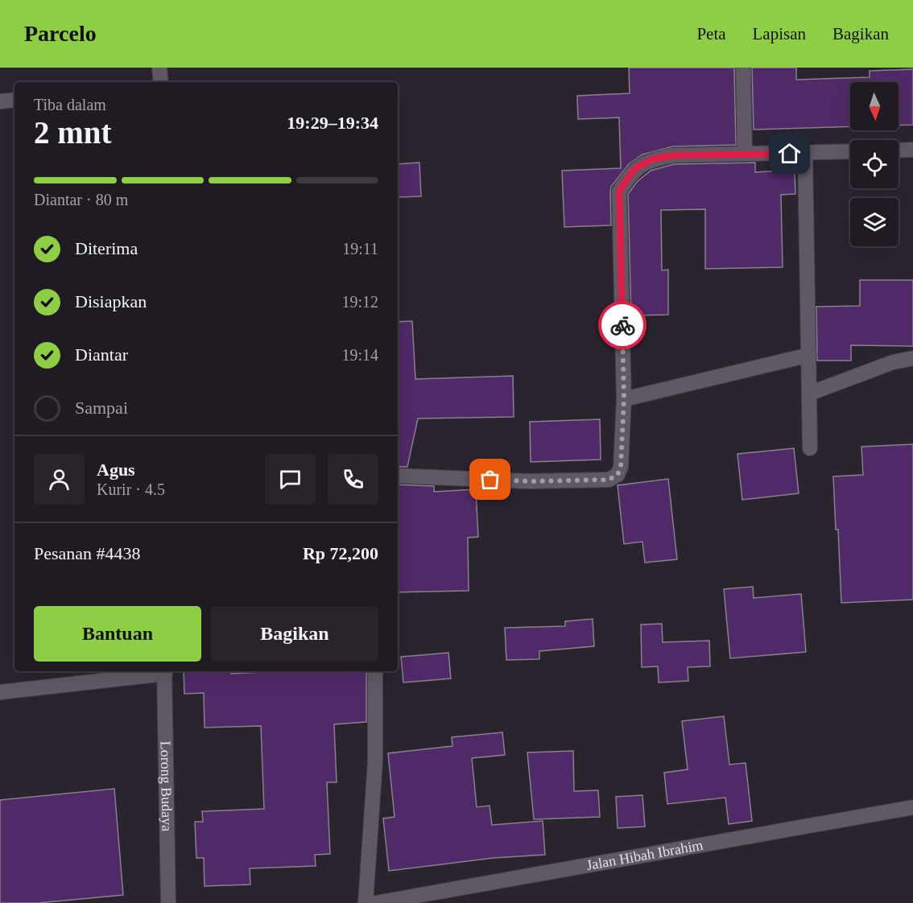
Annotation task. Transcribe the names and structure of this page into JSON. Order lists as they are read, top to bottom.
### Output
{
  "streets": {
    "street": ["Lorong Budaya", "Jalan Hibah Ibrahim"]
  },
  "north": "bottom",
  "page": {
    "header": "Parcelo",
    "nav": ["Peta", "Lapisan", "Bagikan"],
    "heading": ["2 mnt", "Tiba dalam", "19:29–19:34"],
    "panel": [
      "Agus",
      "Kurir · 4.5",
      "Pesanan #4438",
      "Rp 72,200"
    ],
    "bar": "Diantar · 80 m",
    "list": [
      ["Diterima", "19:11"],
      ["Disiapkan", "19:12"],
      ["Diantar", "19:14"],
      "Sampai"
    ],
    "buttons": ["Bantuan", "Bagikan"]
  }
}
